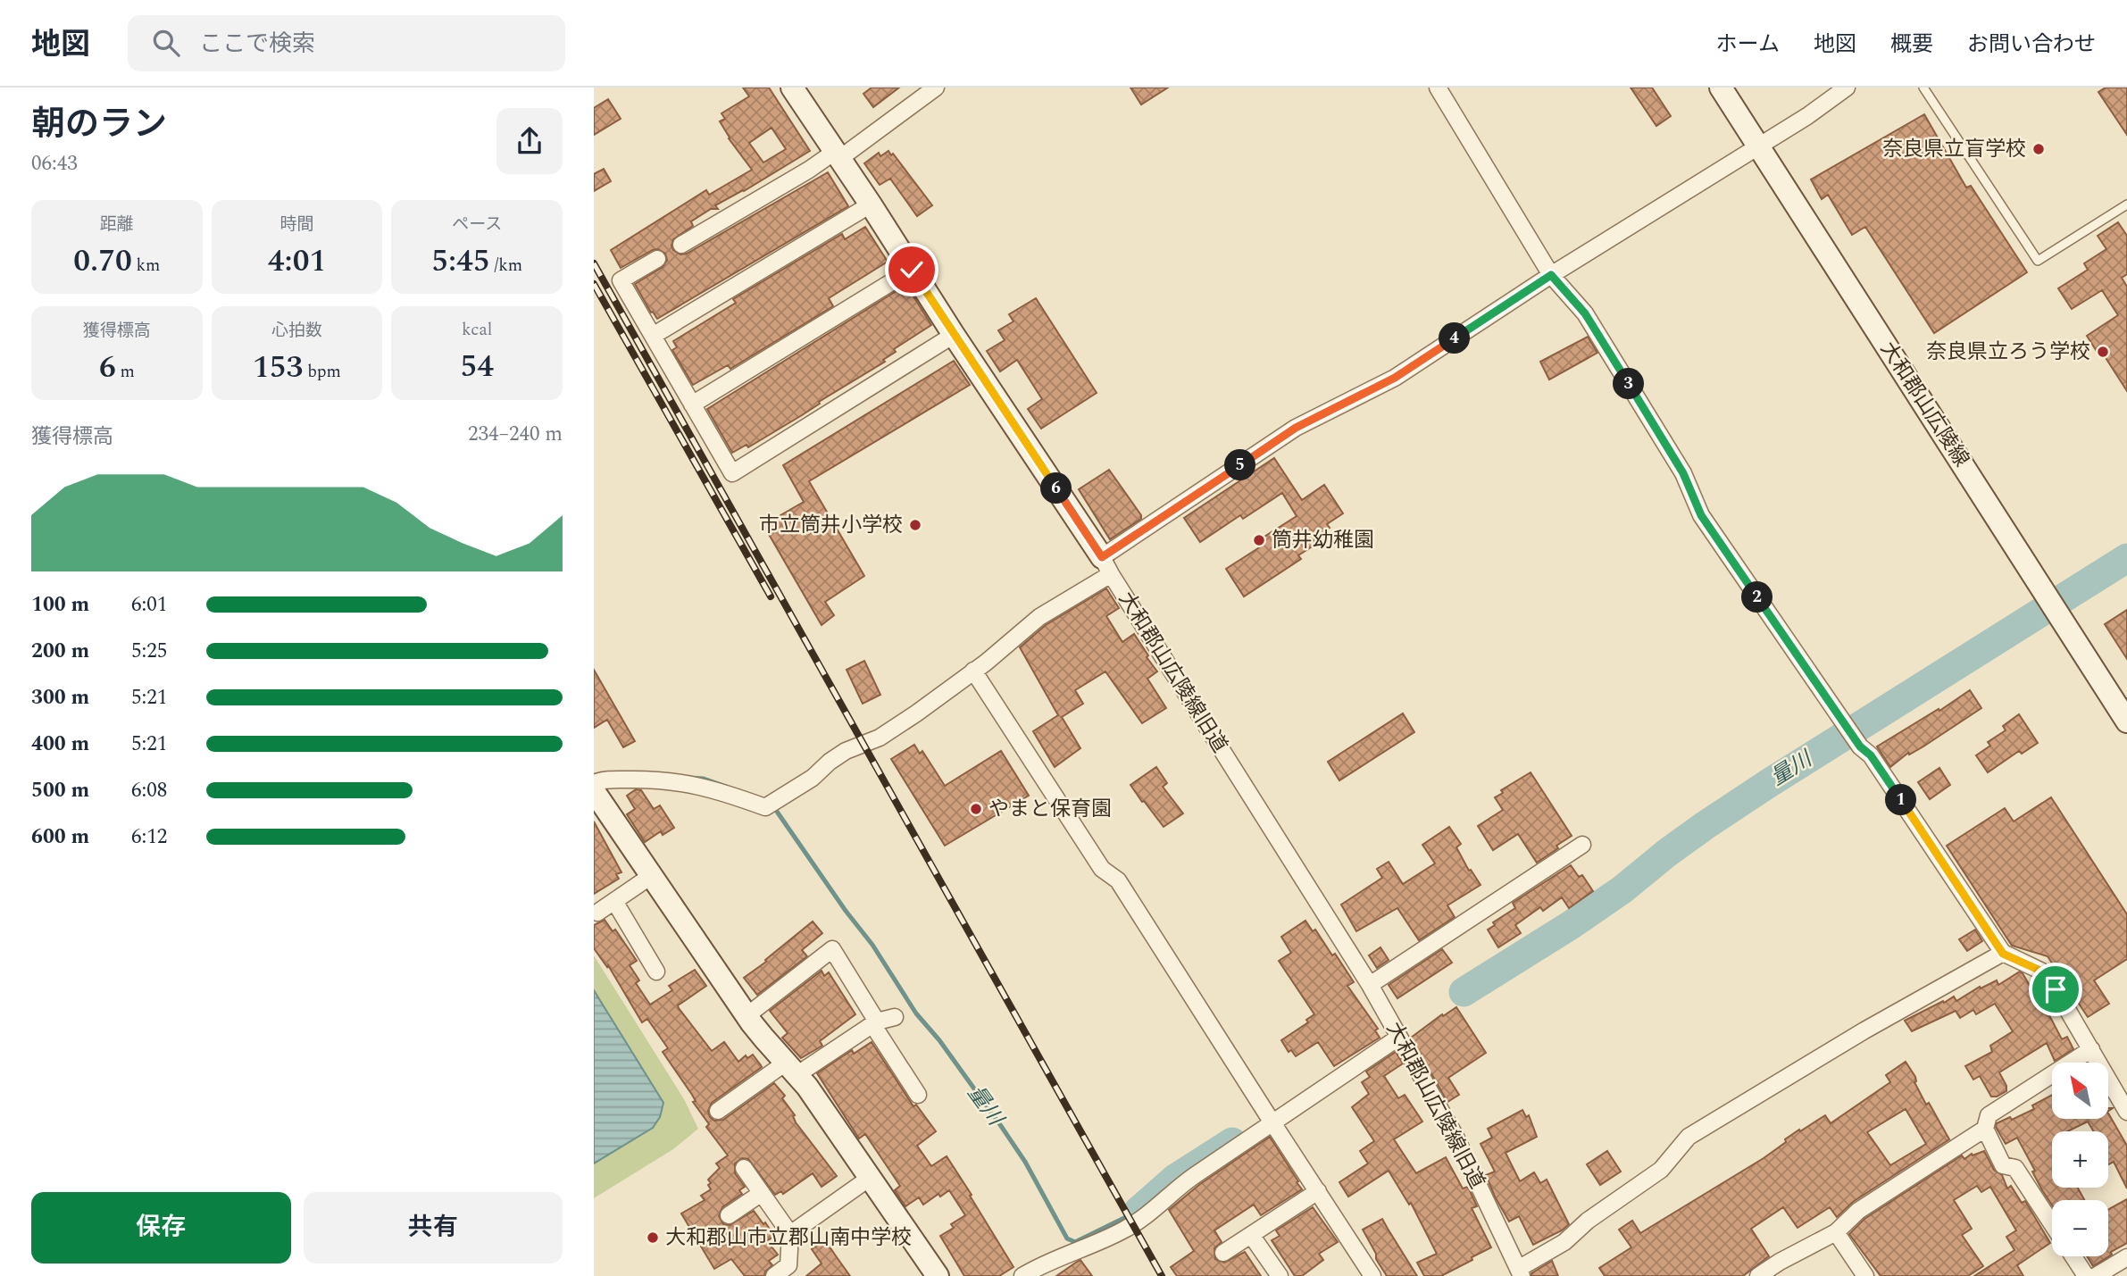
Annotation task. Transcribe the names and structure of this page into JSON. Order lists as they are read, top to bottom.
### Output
{
  "streets": {
    "street": ["大和郡山広陵線", "大和郡山広陵線旧道"]
  },
  "water": ["量川"],
  "places": [
    "奈良県立盲学校",
    "奈良県立ろう学校",
    "市立筒井小学校",
    "筒井幼稚園",
    "やまと保育園",
    "大和郡山市立郡山南中学校"
  ],
  "north": "top left",
  "page": {
    "header": "地図",
    "search": "ここで検索",
    "nav": [
      "ホーム",
      "地図",
      "概要",
      "お問い合わせ"
    ],
    "heading": ["朝のラン", "06:43"],
    "stats": [
      ["距離", "0.70 km"],
      ["時間", "4:01"],
      ["ペース", "5:45 /km"],
      ["獲得標高", "6 m"],
      ["心拍数", "153 bpm"],
      ["kcal", "54"]
    ],
    "pins": [
      "4",
      "3",
      "5",
      "6",
      "2",
      "1"
    ],
    "chart": ["獲得標高", "234–240 m"],
    "list": [
      {
        "name": "100 m",
        "note": "6:01"
      },
      {
        "name": "200 m",
        "note": "5:25"
      },
      {
        "name": "300 m",
        "note": "5:21"
      },
      {
        "name": "400 m",
        "note": "5:21"
      },
      {
        "name": "500 m",
        "note": "6:08"
      },
      {
        "name": "600 m",
        "note": "6:12"
      }
    ],
    "map_buttons": ["+", "−"],
    "buttons": ["保存", "共有"]
  }
}
